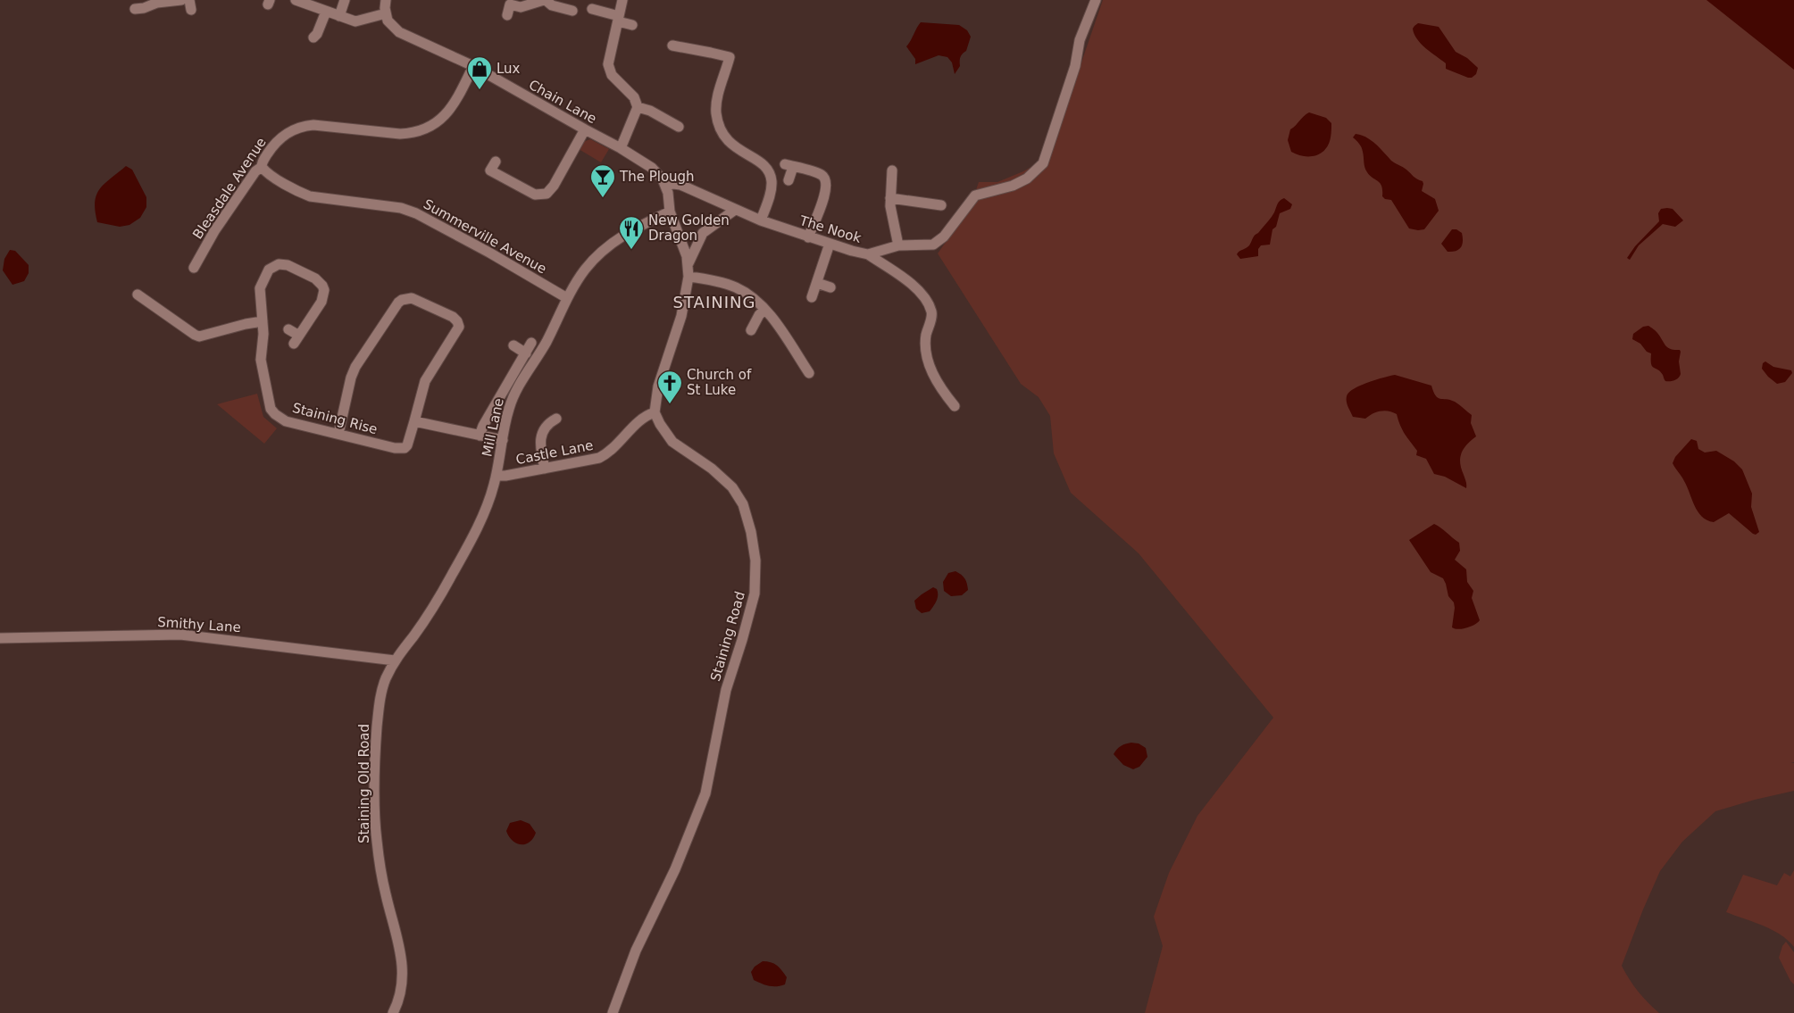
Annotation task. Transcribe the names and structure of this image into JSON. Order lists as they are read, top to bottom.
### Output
{
  "streets": {
    "street": [
      "Chain Lane",
      "Bleasdale Avenue",
      "The Nook",
      "Summerville Avenue",
      "Staining Rise",
      "Mill Lane",
      "Castle Lane",
      "Smithy Lane",
      "Staining Road",
      "Staining Old Road"
    ]
  },
  "crossings": [
    ["Chain Lane", "Bleasdale Avenue"],
    ["Chain Lane", "The Nook"],
    ["Bleasdale Avenue", "Summerville Avenue"],
    ["Summerville Avenue", "Mill Lane"],
    ["Mill Lane", "Castle Lane"],
    ["Mill Lane", "Smithy Lane"],
    ["Mill Lane", "Staining Old Road"],
    ["Castle Lane", "Staining Road"],
    ["Smithy Lane", "Staining Old Road"]
  ],
  "districts": ["STAINING"],
  "places": {
    "shop": ["Lux"],
    "bar": ["The Plough"],
    "restaurant": ["New Golden Dragon"],
    "church": ["Church of St Luke"]
  }
}
